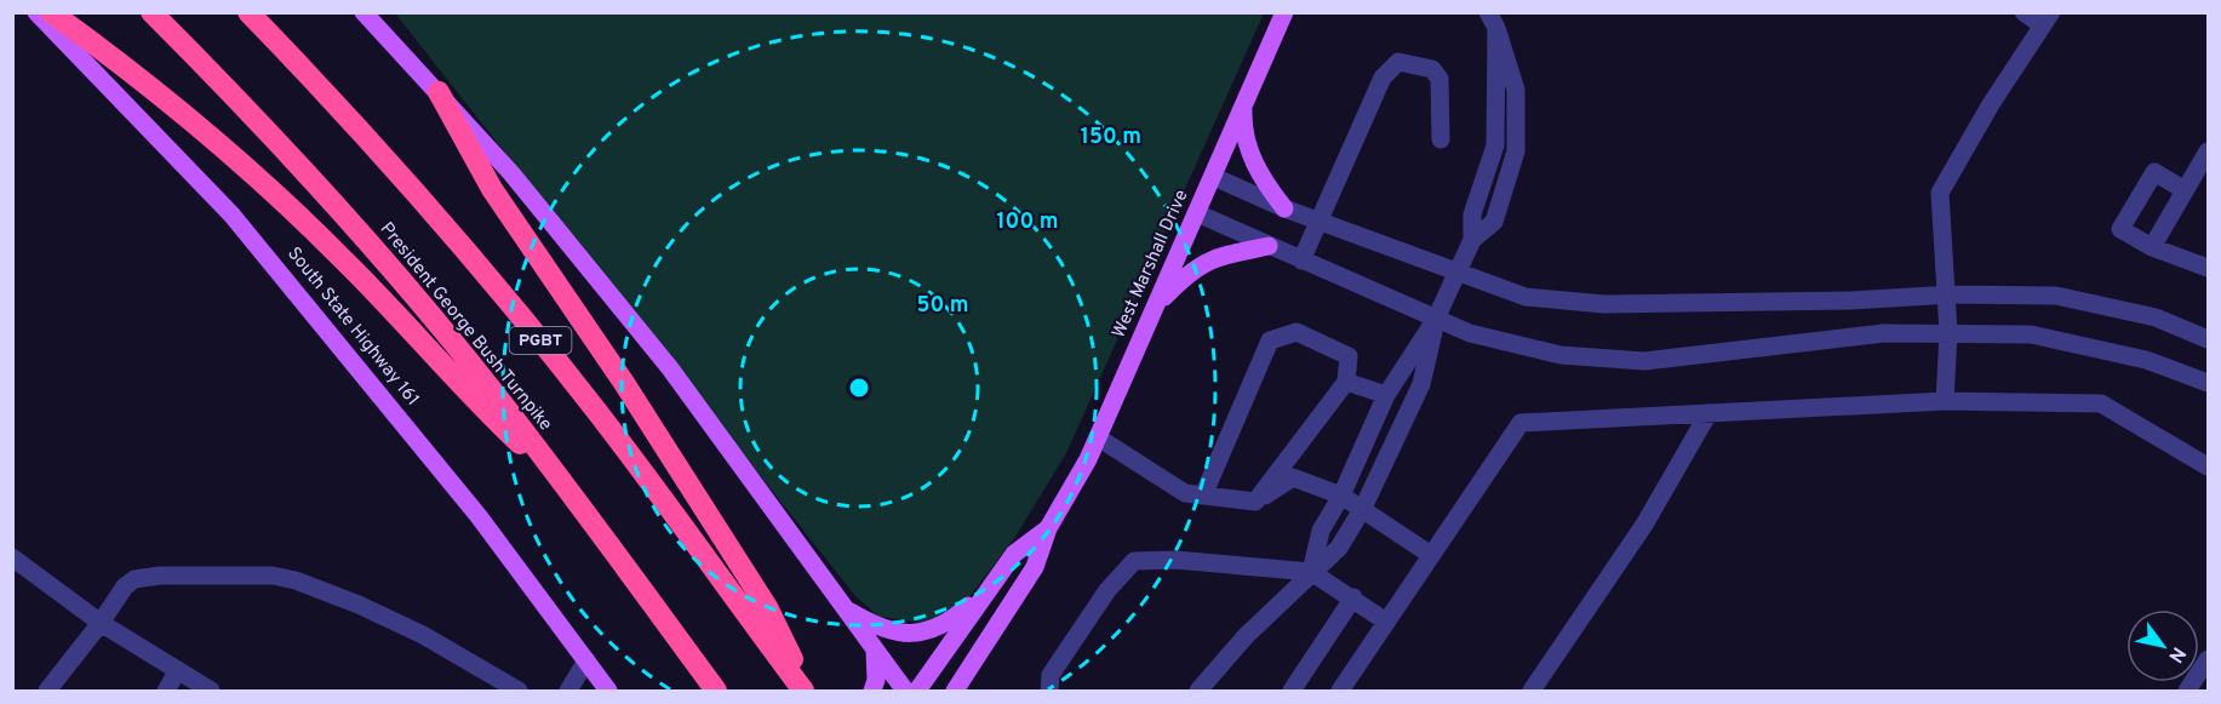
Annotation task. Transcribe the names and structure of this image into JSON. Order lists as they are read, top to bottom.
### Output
{
  "streets": {
    "highway": ["President George Bush Turnpike", "PGBT"],
    "main road": ["West Marshall Drive", "South State Highway 161"]
  },
  "north": "bottom right",
  "rings": ["150 m", "100 m", "50 m"]
}
